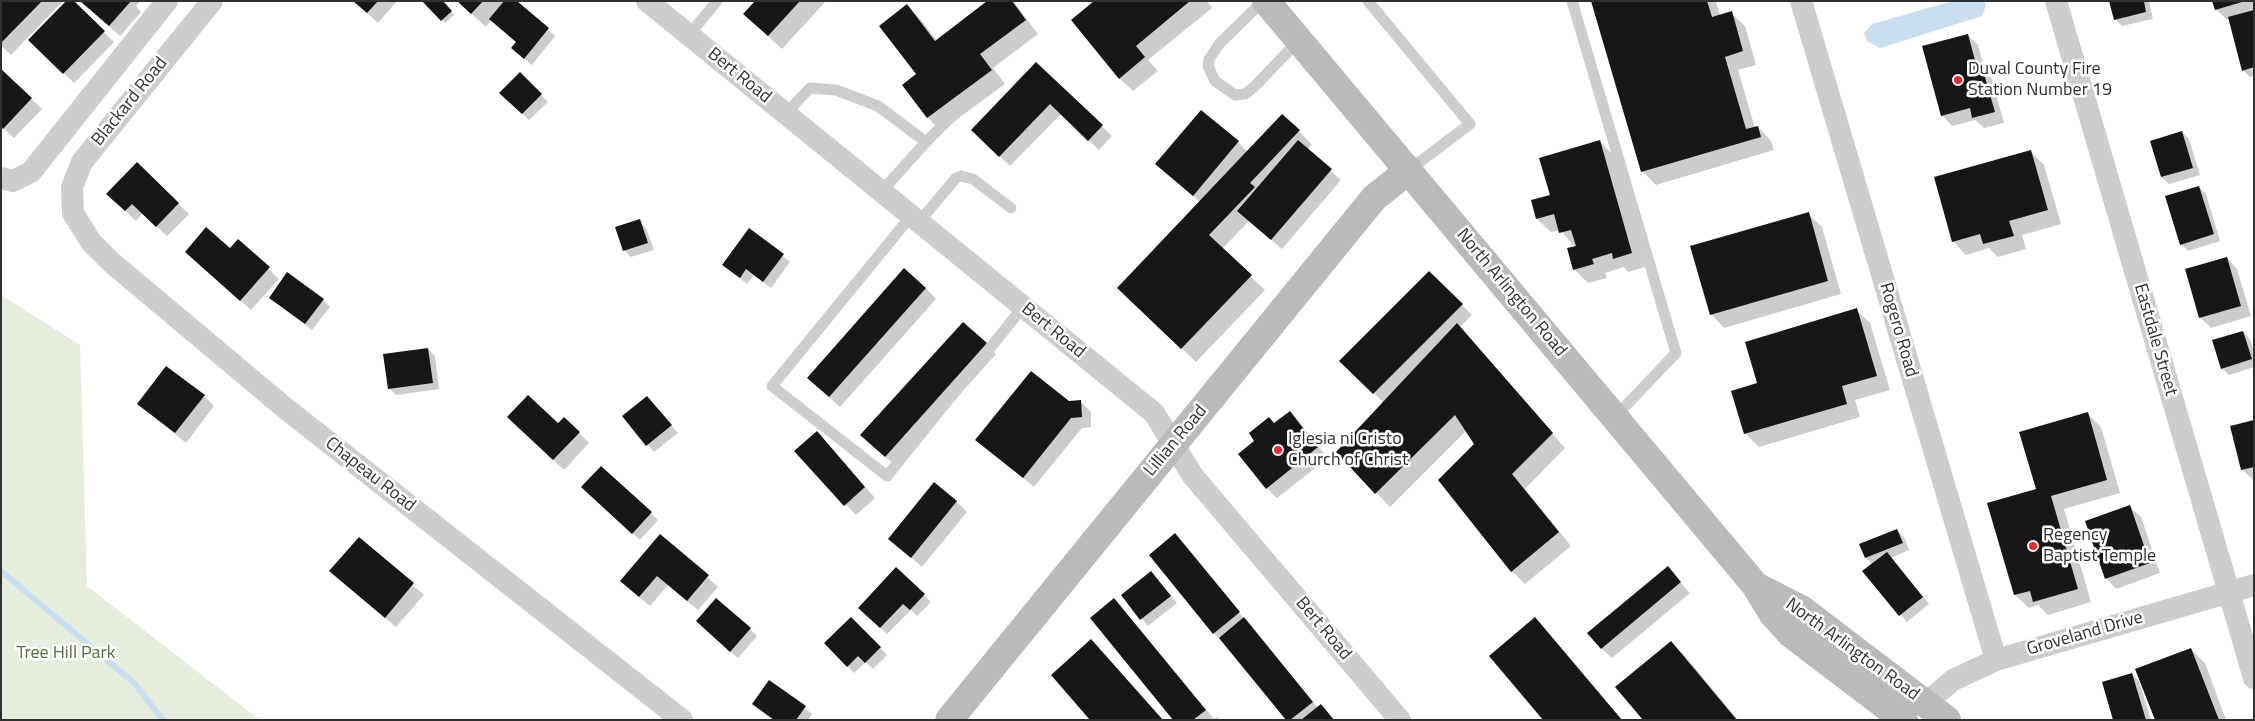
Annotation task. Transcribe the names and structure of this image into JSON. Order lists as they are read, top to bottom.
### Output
{
  "streets": {
    "main road": ["North Arlington Road", "Lillian Road"],
    "street": [
      "Bert Road",
      "Blackard Road",
      "Rogero Road",
      "Eastdale Street",
      "Chapeau Road",
      "Groveland Drive"
    ]
  },
  "crossings": [
    ["Bert Road", "Lillian Road"],
    ["Blackard Road", "Chapeau Road"],
    ["North Arlington Road", "Lillian Road"],
    ["North Arlington Road", "Groveland Drive"],
    ["Rogero Road", "Groveland Drive"],
    ["Eastdale Street", "Groveland Drive"]
  ],
  "parks": ["Tree Hill Park"],
  "places": ["Duval County Fire Station Number 19", "Iglesia ni Cristo Church of Christ", "Regency Baptist Temple"]
}
